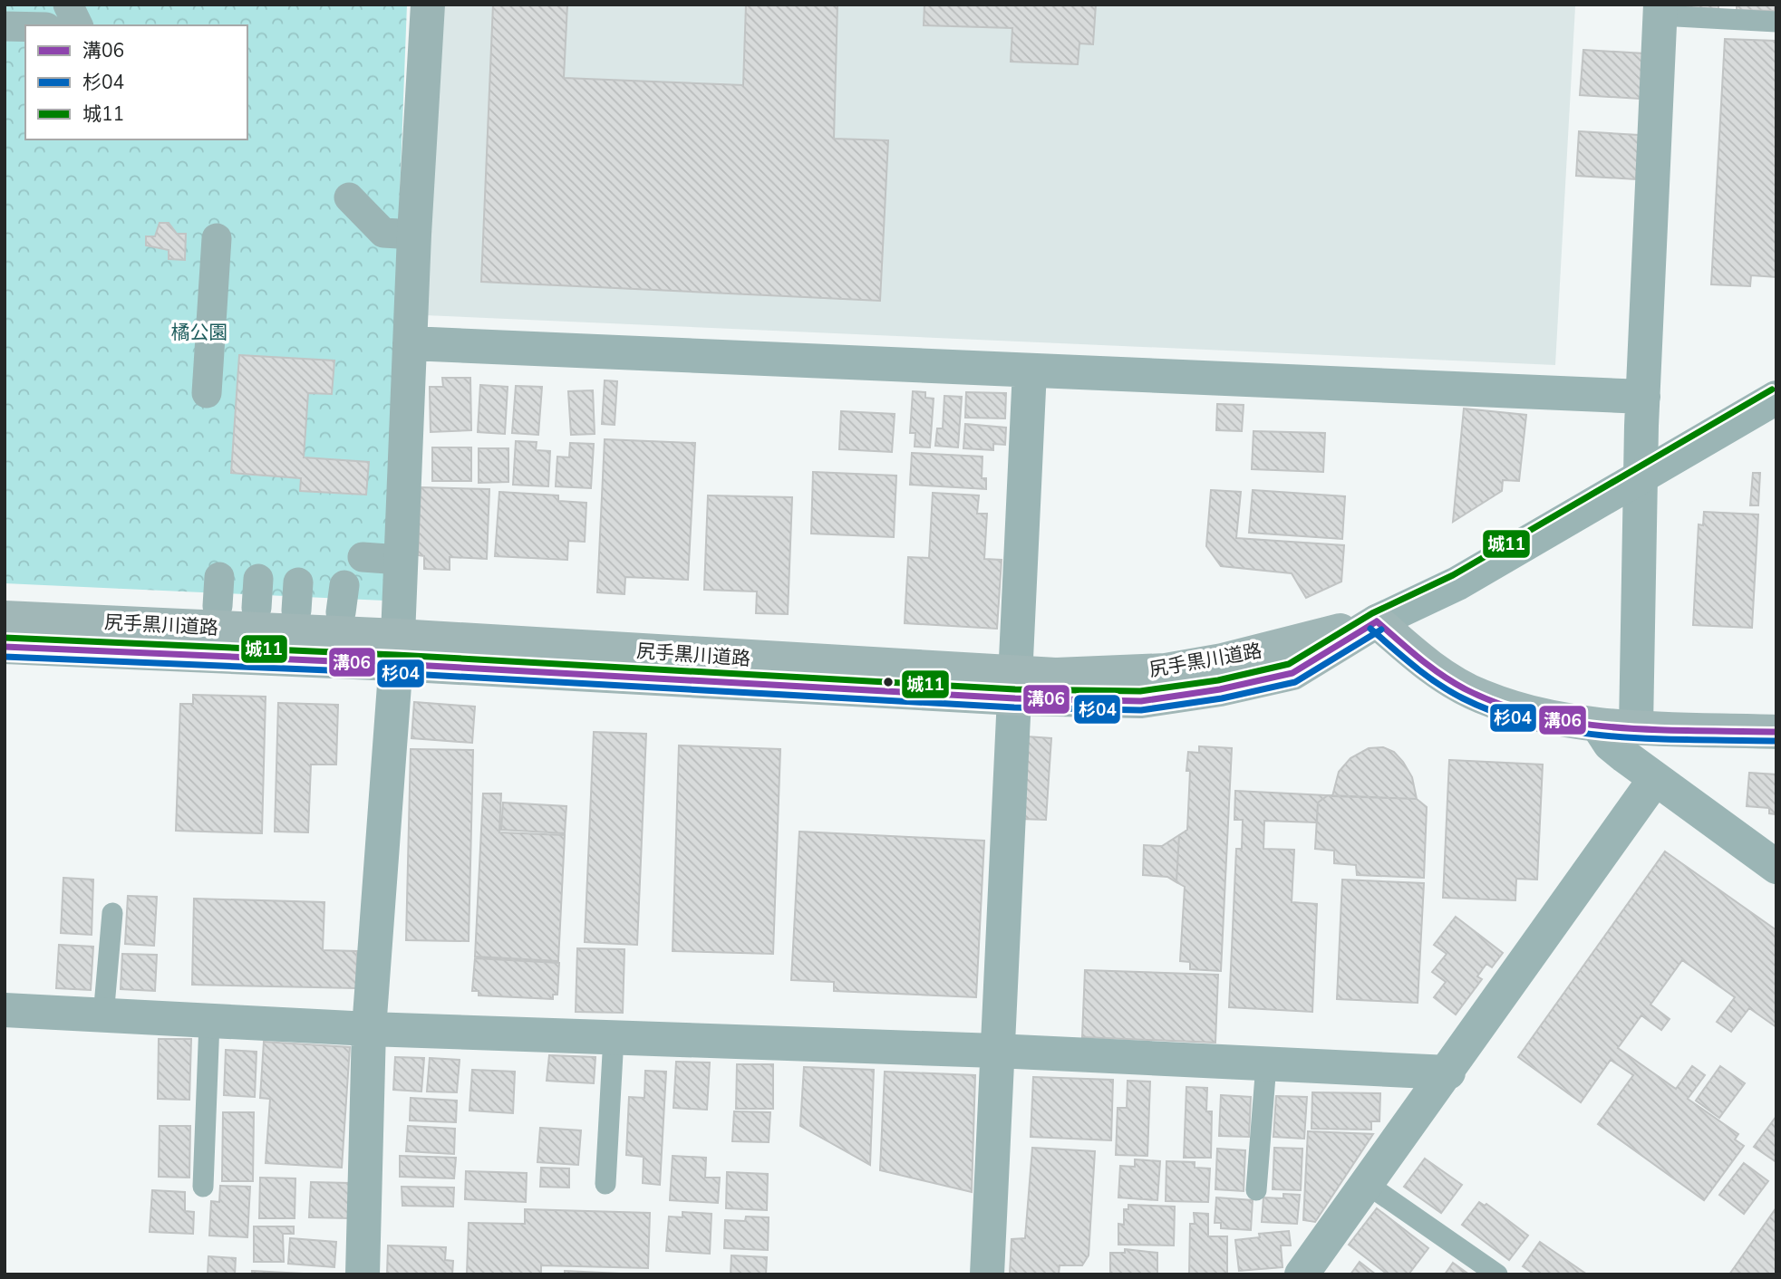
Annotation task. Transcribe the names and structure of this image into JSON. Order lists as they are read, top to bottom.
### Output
{
  "streets": {
    "main road": ["尻手黒川道路"]
  },
  "parks": ["橘公園"],
  "lines": ["transit line 城11", "transit line 溝06", "transit line 杉04"],
  "legend": ["溝06", "杉04", "城11"]
}
